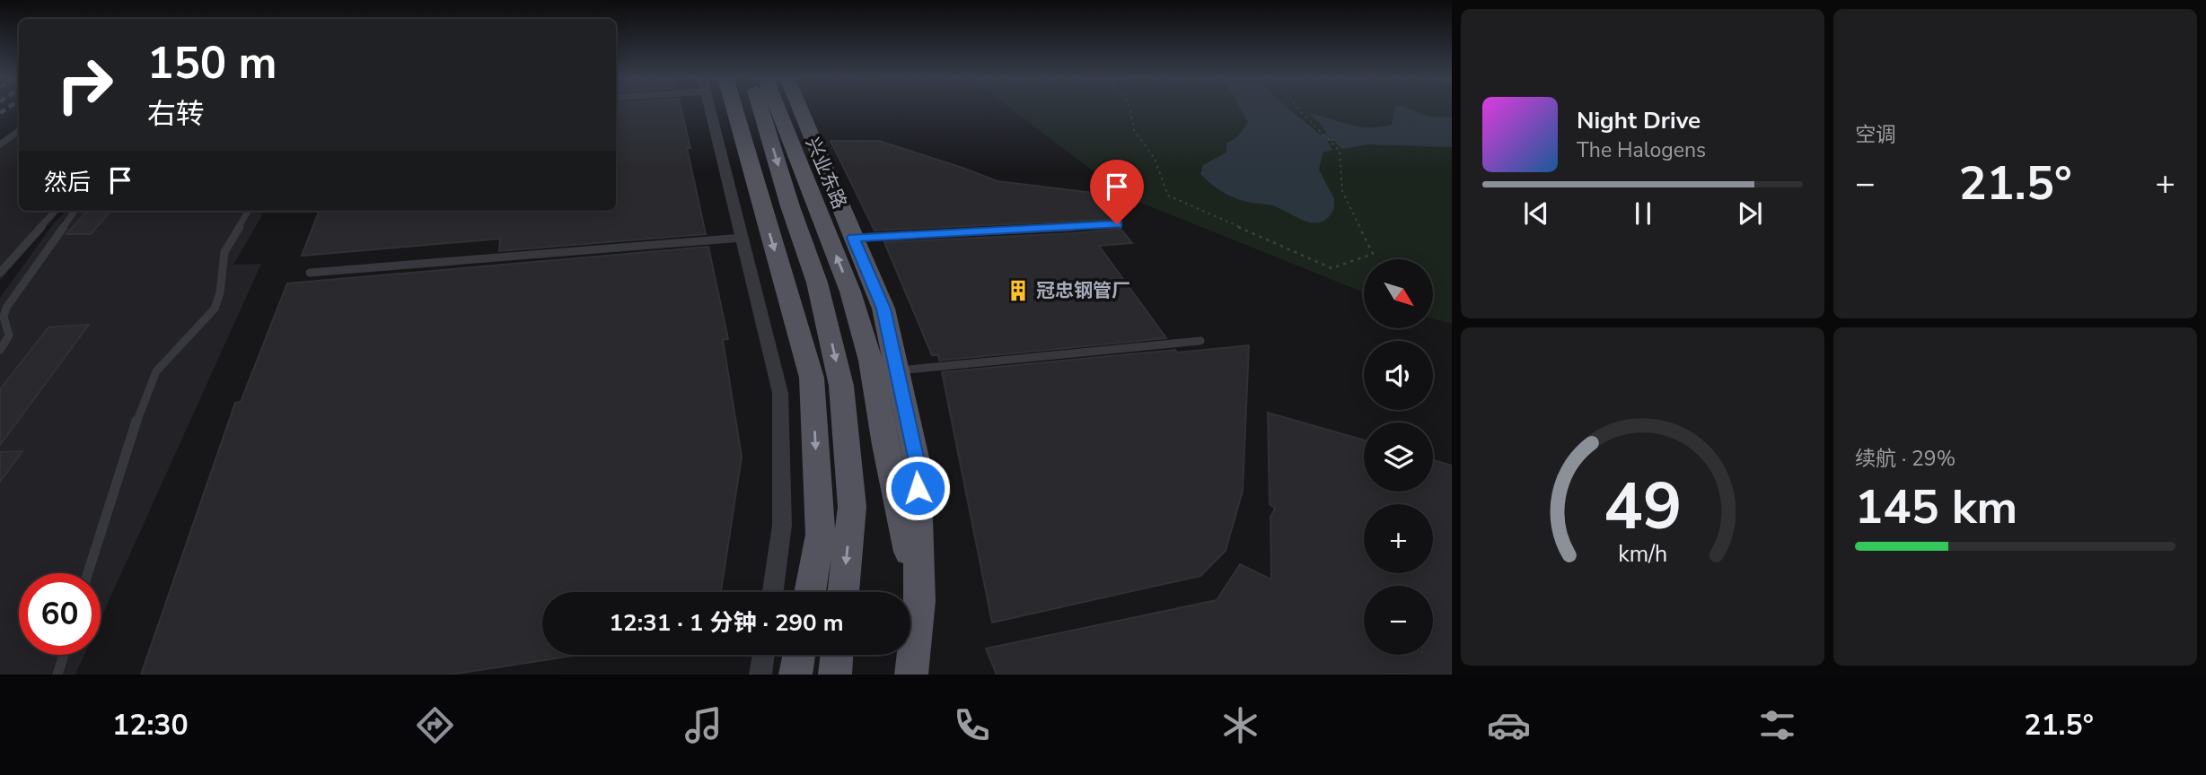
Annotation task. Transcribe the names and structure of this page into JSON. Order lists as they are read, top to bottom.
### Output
{
  "streets": {
    "main road": ["兴业东路"]
  },
  "places": {
    "building": ["冠忠钢管厂"]
  },
  "north": "bottom right",
  "page": {
    "tile": [
      "空调",
      ["续航 · 29%", "145 km"]
    ],
    "turn": ["150 m", "右转"],
    "song": ["Night Drive", "The Halogens"],
    "then": "然后",
    "heat": ["−", "21.5°", "+"],
    "map_buttons": ["+", "−"],
    "limit": "60",
    "trip": "12:31 · 1 分钟 · 290 m",
    "tabs": ["12:30", "21.5°"],
    "gauge": ["49", "km/h"]
  }
}
